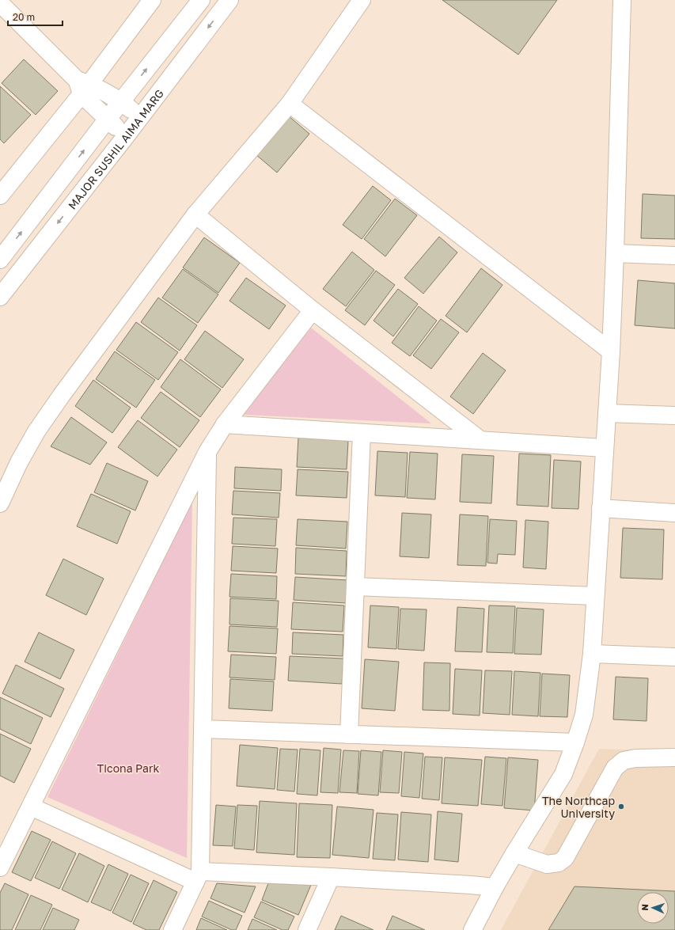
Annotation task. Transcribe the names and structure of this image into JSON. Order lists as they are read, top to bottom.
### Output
{
  "streets": {
    "street": ["MAJOR SUSHIL AIMA MARG"]
  },
  "parks": ["Ticona Park"],
  "places": ["The Northcap University"],
  "scale_bar": "20 m",
  "north": "left"
}
